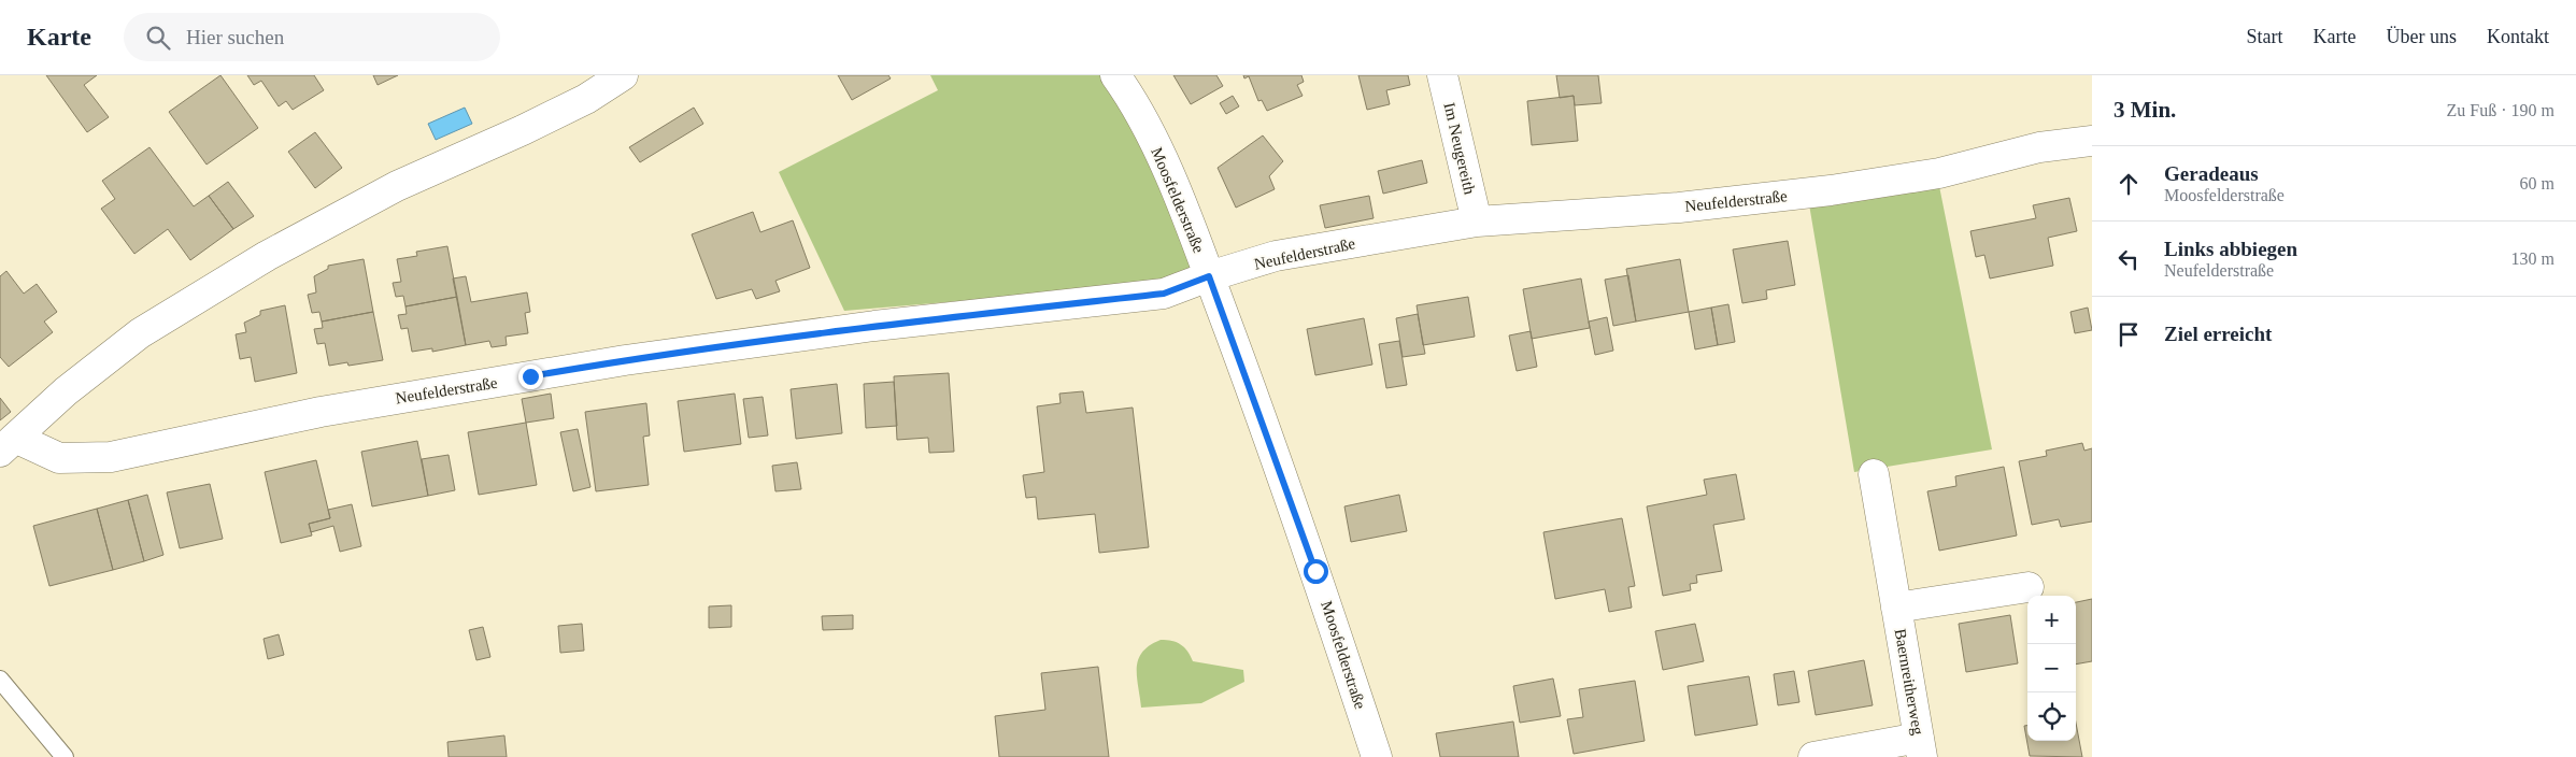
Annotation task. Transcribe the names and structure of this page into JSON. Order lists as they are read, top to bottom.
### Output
{
  "streets": {
    "street": [
      "Im Neugereith",
      "Moosfelderstraße",
      "Neufelderstraße",
      "Baernreitherweg"
    ]
  },
  "crossings": [
    ["Im Neugereith", "Neufelderstraße"],
    ["Moosfelderstraße", "Neufelderstraße"]
  ],
  "page": {
    "header": "Karte",
    "search": "Hier suchen",
    "nav": [
      "Start",
      "Karte",
      "Über uns",
      "Kontakt"
    ],
    "heading": ["3 Min.", "Zu Fuß · 190 m"],
    "list": [
      ["Geradeaus", "Moosfelderstraße", "60 m"],
      ["Links abbiegen", "Neufelderstraße", "130 m"],
      "Ziel erreicht"
    ],
    "map_buttons": ["+", "−"]
  }
}
